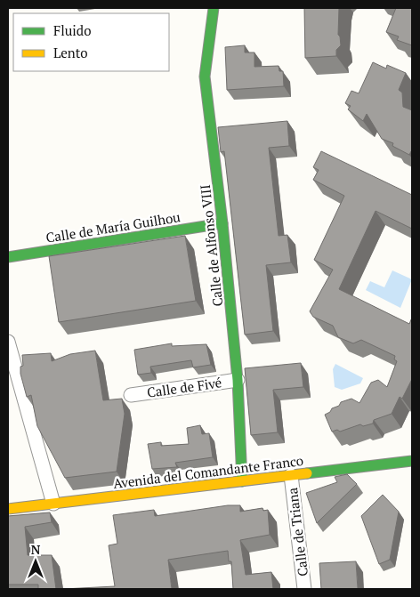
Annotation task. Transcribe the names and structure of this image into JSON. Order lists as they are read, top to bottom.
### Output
{
  "streets": {
    "street": [
      "Calle de María Guilhou",
      "Calle de Alfonso VIII",
      "Calle de Fivé",
      "Avenida del Comandante Franco",
      "Calle de Triana"
    ]
  },
  "crossings": [
    ["Calle de María Guilhou", "Calle de Alfonso VIII"],
    ["Calle de Alfonso VIII", "Calle de Fivé"],
    ["Calle de Alfonso VIII", "Avenida del Comandante Franco"],
    ["Avenida del Comandante Franco", "Calle de Triana"]
  ],
  "legend": ["Fluido", "Lento"],
  "north": "top"
}
